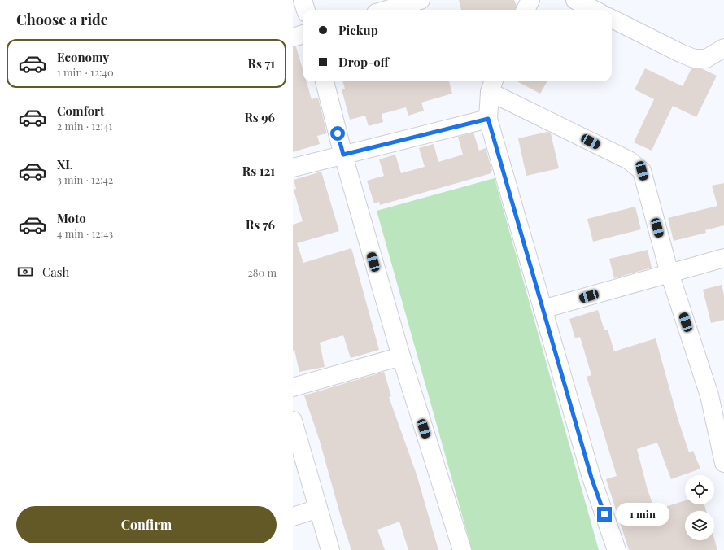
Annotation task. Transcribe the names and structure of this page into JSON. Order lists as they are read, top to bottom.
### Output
{
  "page": {
    "heading": "Choose a ride",
    "banner": ["Pickup", "Drop-off"],
    "list": [
      {
        "name": "Economy",
        "note": "1 min · 12:40",
        "value": "Rs 71"
      },
      {
        "name": "Comfort",
        "note": "2 min · 12:41",
        "value": "Rs 96"
      },
      {
        "name": "XL",
        "note": "3 min · 12:42",
        "value": "Rs 121"
      },
      {
        "name": "Moto",
        "note": "4 min · 12:43",
        "value": "Rs 76"
      }
    ],
    "pay": ["Cash", "280 m"],
    "buttons": "Confirm",
    "bubble": "1 min"
  }
}
